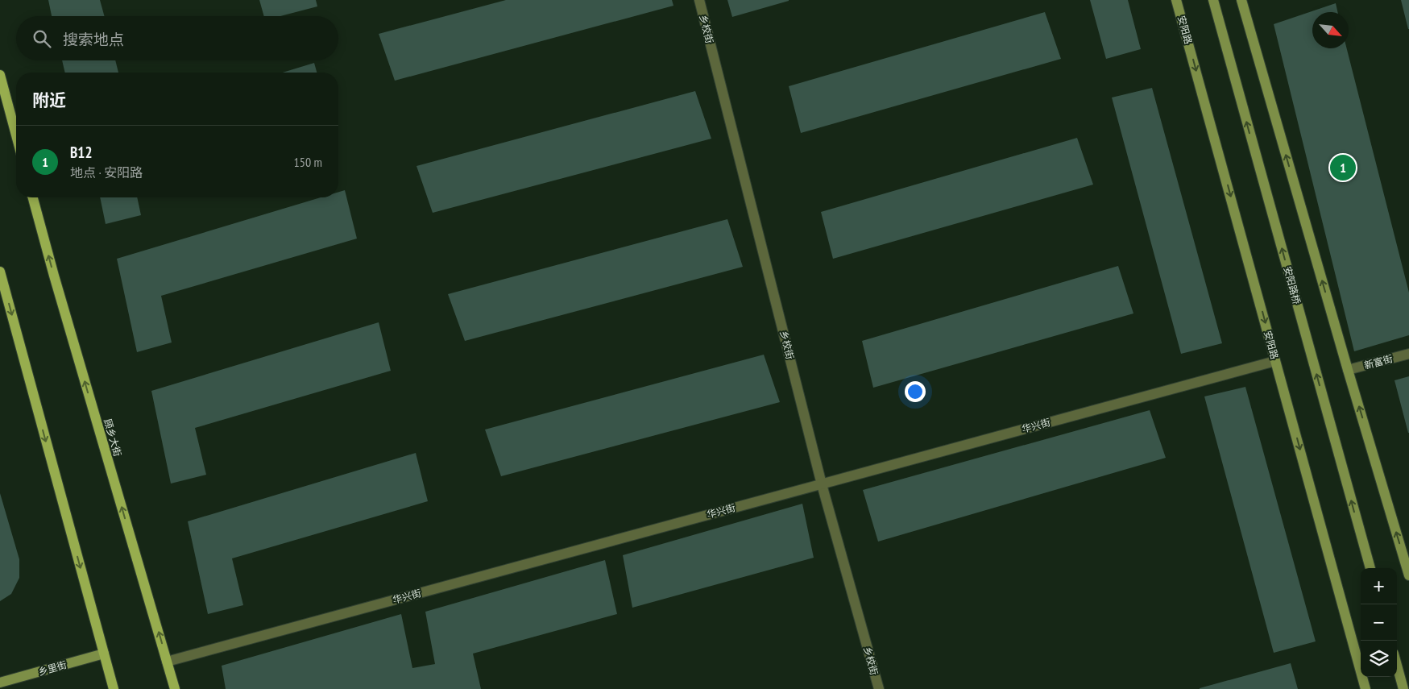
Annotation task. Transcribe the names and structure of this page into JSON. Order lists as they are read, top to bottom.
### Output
{
  "streets": {
    "main road": [
      "安阳路",
      "安阳路桥",
      "顾乡大街",
      "乡里街"
    ],
    "street": ["乡校街", "新富街", "华兴街"]
  },
  "crossings": [
    ["乡校街", "华兴街"],
    ["安阳路", "华兴街"],
    ["华兴街", "顾乡大街"]
  ],
  "north": "bottom right",
  "page": {
    "search": "搜索地点",
    "heading": "附近",
    "list": [
      {
        "mark": "1",
        "name": "B12",
        "note": "地点 · 安阳路",
        "value": "150 m"
      }
    ],
    "pins": "1",
    "map_buttons": ["+", "−"]
  }
}
